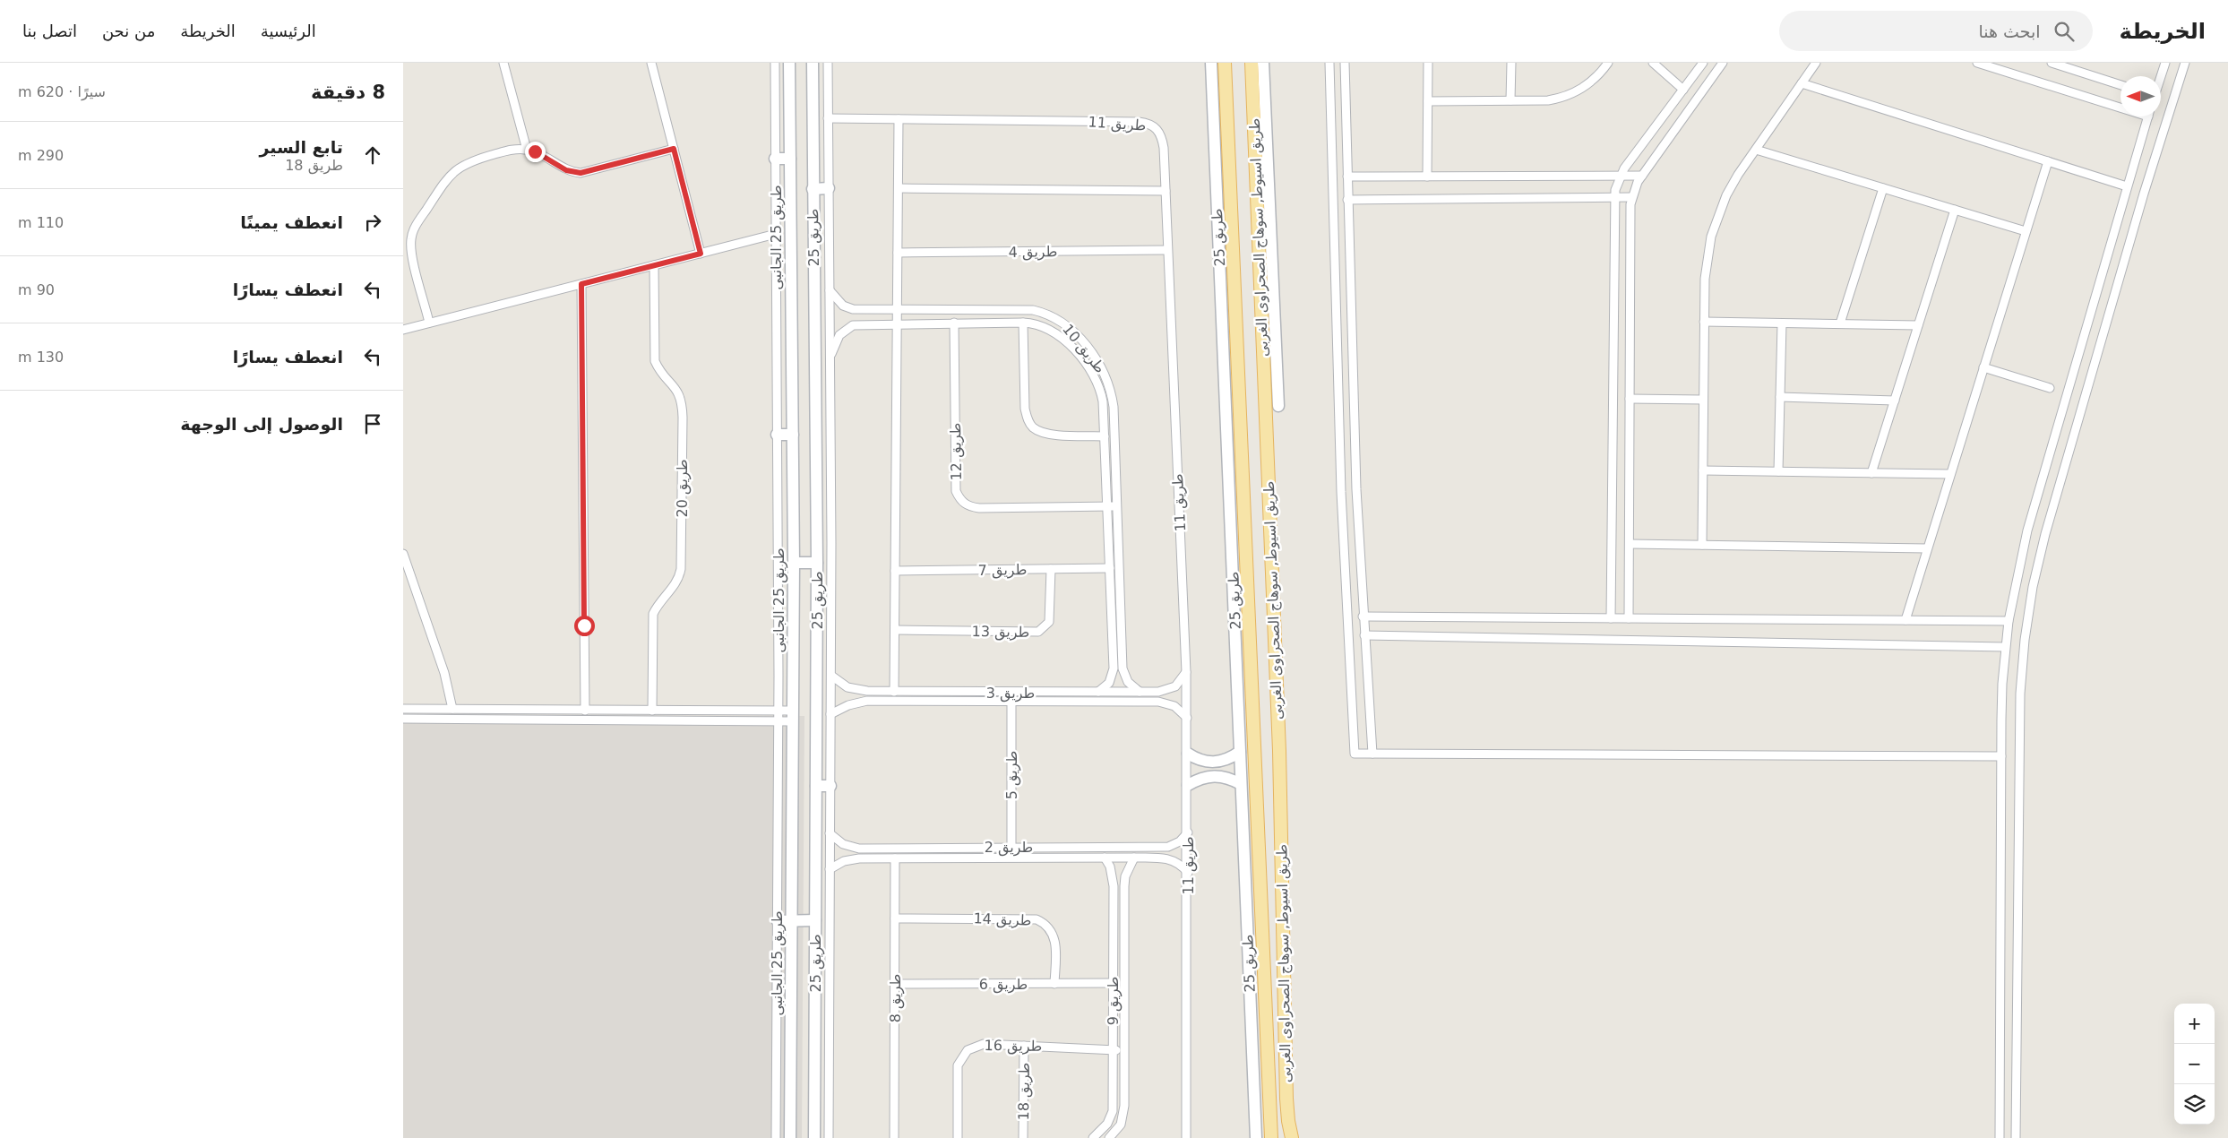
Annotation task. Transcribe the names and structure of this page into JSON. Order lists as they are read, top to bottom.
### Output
{
  "streets": {
    "main road": ["طريق اسيوط, سوهاج الصحراوى الغربى"],
    "street": [
      "طريق 11",
      "طريق 25 الجانبى",
      "طريق 25",
      "طريق 4",
      "طريق 10",
      "طريق 12",
      "طريق 20",
      "طريق 7",
      "طريق 13",
      "طريق 3",
      "طريق 5",
      "طريق 2",
      "طريق 14",
      "طريق 6",
      "طريق 8",
      "طريق 9",
      "طريق 16",
      "طريق 18"
    ]
  },
  "crossings": [
    ["طريق 11", "طريق 4"],
    ["طريق 11", "طريق 3"],
    ["طريق 11", "طريق 2"],
    ["طريق 10", "طريق 12"],
    ["طريق 10", "طريق 7"],
    ["طريق 10", "طريق 3"],
    ["طريق 7", "طريق 13"],
    ["طريق 3", "طريق 5"],
    ["طريق 5", "طريق 2"],
    ["طريق 2", "طريق 8"],
    ["طريق 2", "طريق 9"],
    ["طريق 14", "طريق 6"],
    ["طريق 14", "طريق 8"],
    ["طريق 6", "طريق 8"],
    ["طريق 6", "طريق 9"],
    ["طريق 9", "طريق 16"],
    ["طريق 16", "طريق 18"]
  ],
  "north": "left",
  "page": {
    "header": "الخريطة",
    "search": "ابحث هنا",
    "nav": [
      "الرئيسية",
      "الخريطة",
      "من نحن",
      "اتصل بنا"
    ],
    "heading": ["8 دقيقة", "سيرًا · 620 m"],
    "list": [
      ["تابع السير", "طريق 18", "290 m"],
      ["انعطف يمينًا", "110 m"],
      ["انعطف يسارًا", "90 m"],
      ["انعطف يسارًا", "130 m"],
      "الوصول إلى الوجهة"
    ],
    "map_buttons": ["+", "−"]
  }
}
